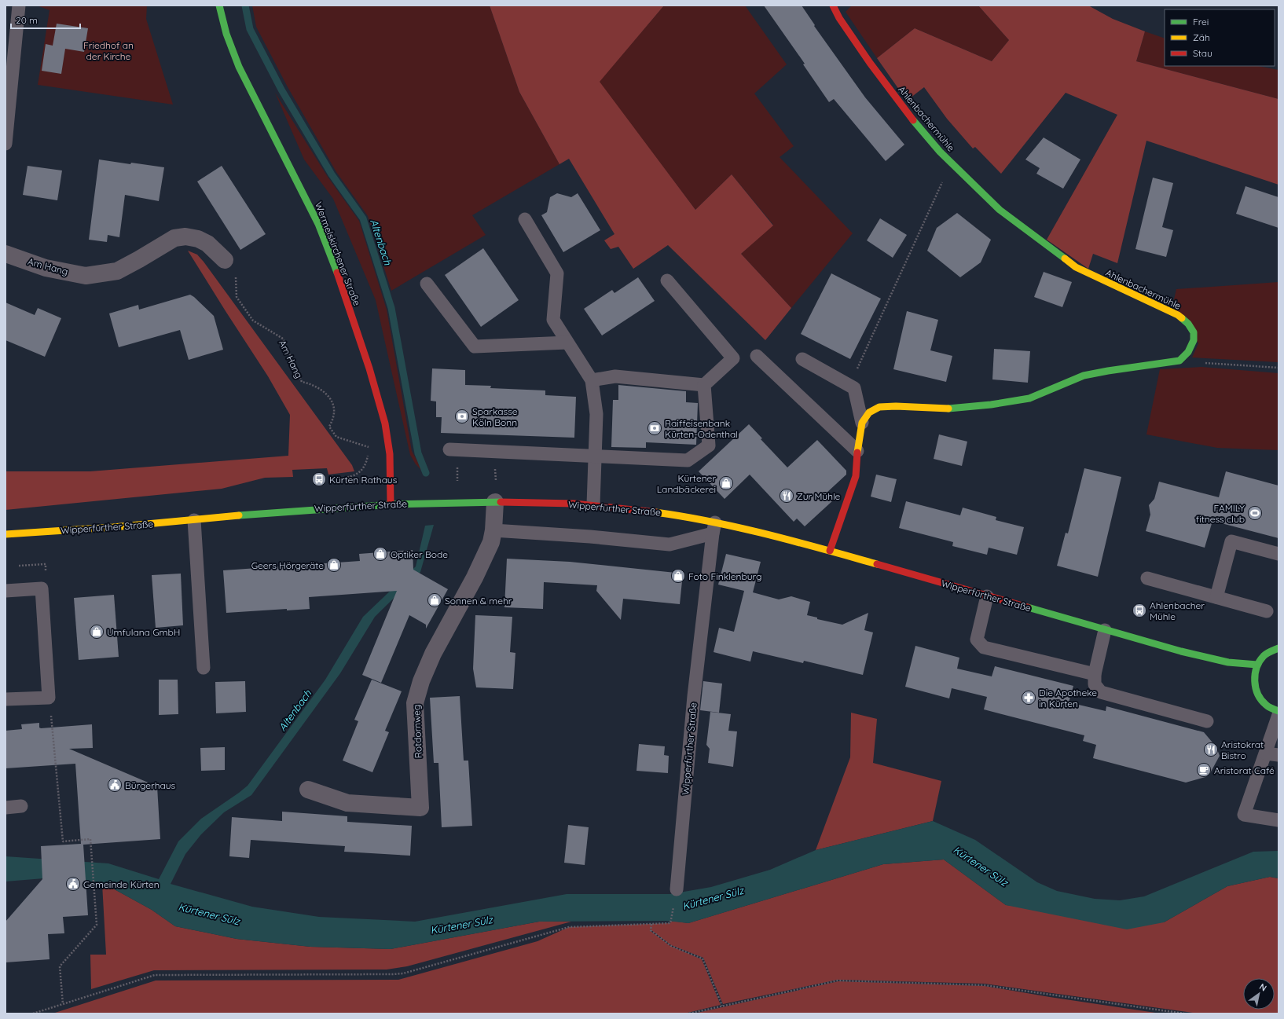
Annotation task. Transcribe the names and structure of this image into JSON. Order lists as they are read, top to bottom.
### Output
{
  "streets": {
    "street": [
      "Ahlenbachermühle",
      "Wermelskirchener Straße",
      "Am Hang",
      "Wipperfürther Straße",
      "Rotdornweg"
    ]
  },
  "crossings": [
    ["Wermelskirchener Straße", "Wipperfürther Straße"],
    ["Wipperfürther Straße", "Rotdornweg"]
  ],
  "water": ["Altenbach", "Kürtener Sülz"],
  "parks": ["Friedhof an der Kirche"],
  "places": {
    "bank": ["Sparkasse Köln Bonn", "Raiffeisenbank Kürten-Odenthal"],
    "bus stop": ["Kürten Rathaus", "Ahlenbacher Mühle"],
    "shop": [
      "Kürtener Landbäckerei",
      "Optiker Bode",
      "Geers Hörgeräte",
      "Foto Finklenburg",
      "Sonnen & mehr",
      "Umfulana GmbH"
    ],
    "restaurant": ["Zur Mühle", "Aristokrat Bistro"],
    "sports": ["FAMILY fitness club"],
    "pharmacy": ["Die Apotheke in Kürten"],
    "cafe": ["Aristorat Café"],
    "public building": ["Bürgerhaus", "Gemeinde Kürten"]
  },
  "legend": ["Frei", "Zäh", "Stau"],
  "scale_bar": "20 m",
  "north": "top right"
}
